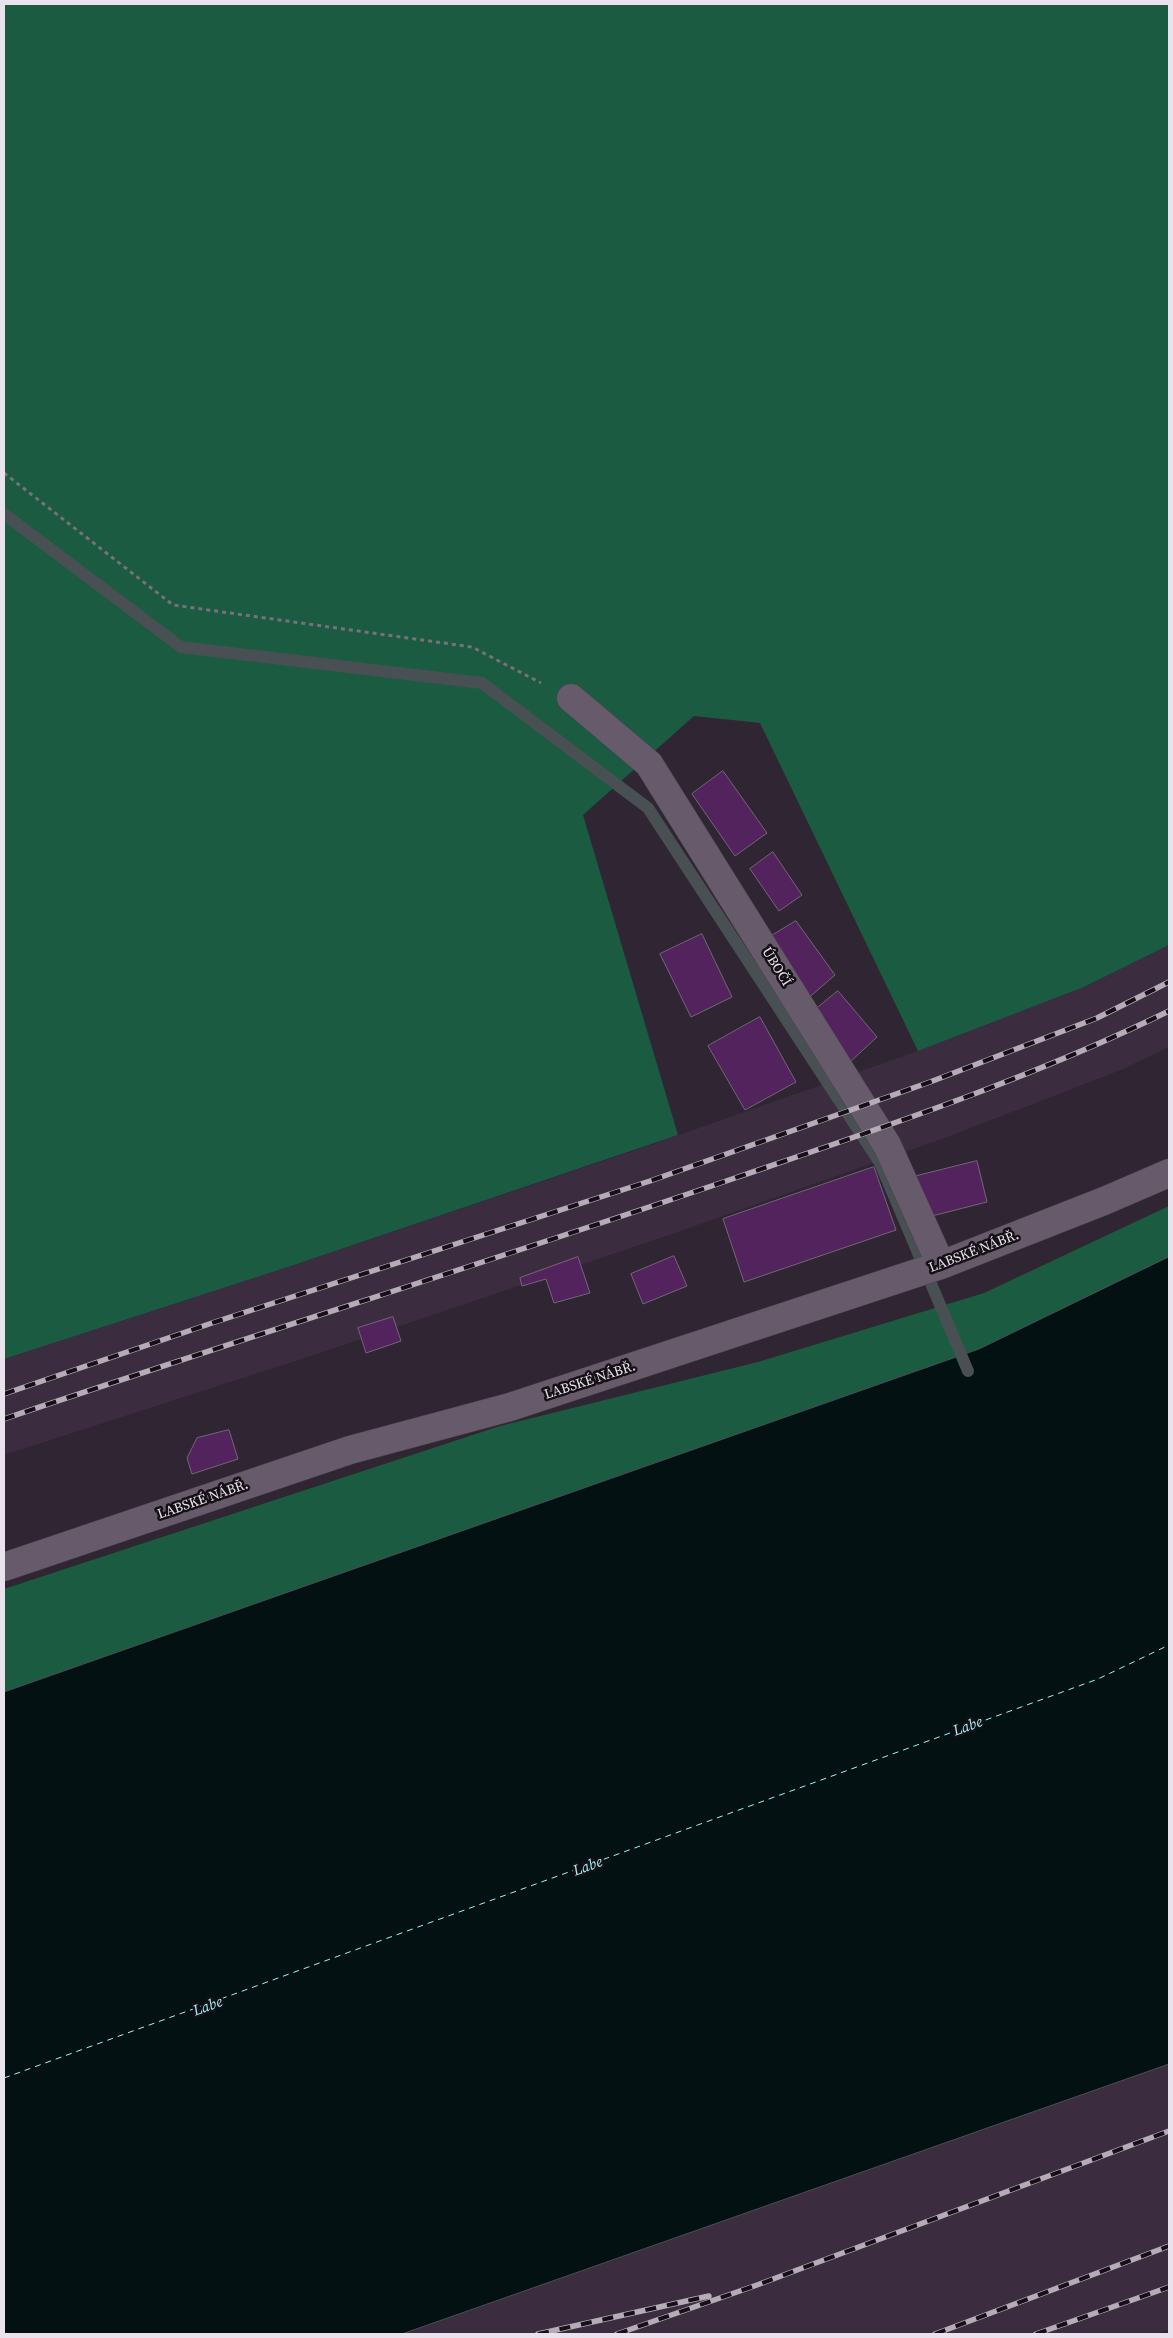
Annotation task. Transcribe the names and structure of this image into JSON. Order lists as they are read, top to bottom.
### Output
{
  "streets": {
    "street": ["ÚBOČÍ", "LABSKÉ NÁBŘ."]
  },
  "crossings": [
    ["ÚBOČÍ", "LABSKÉ NÁBŘ."]
  ],
  "water": ["Labe"]
}
